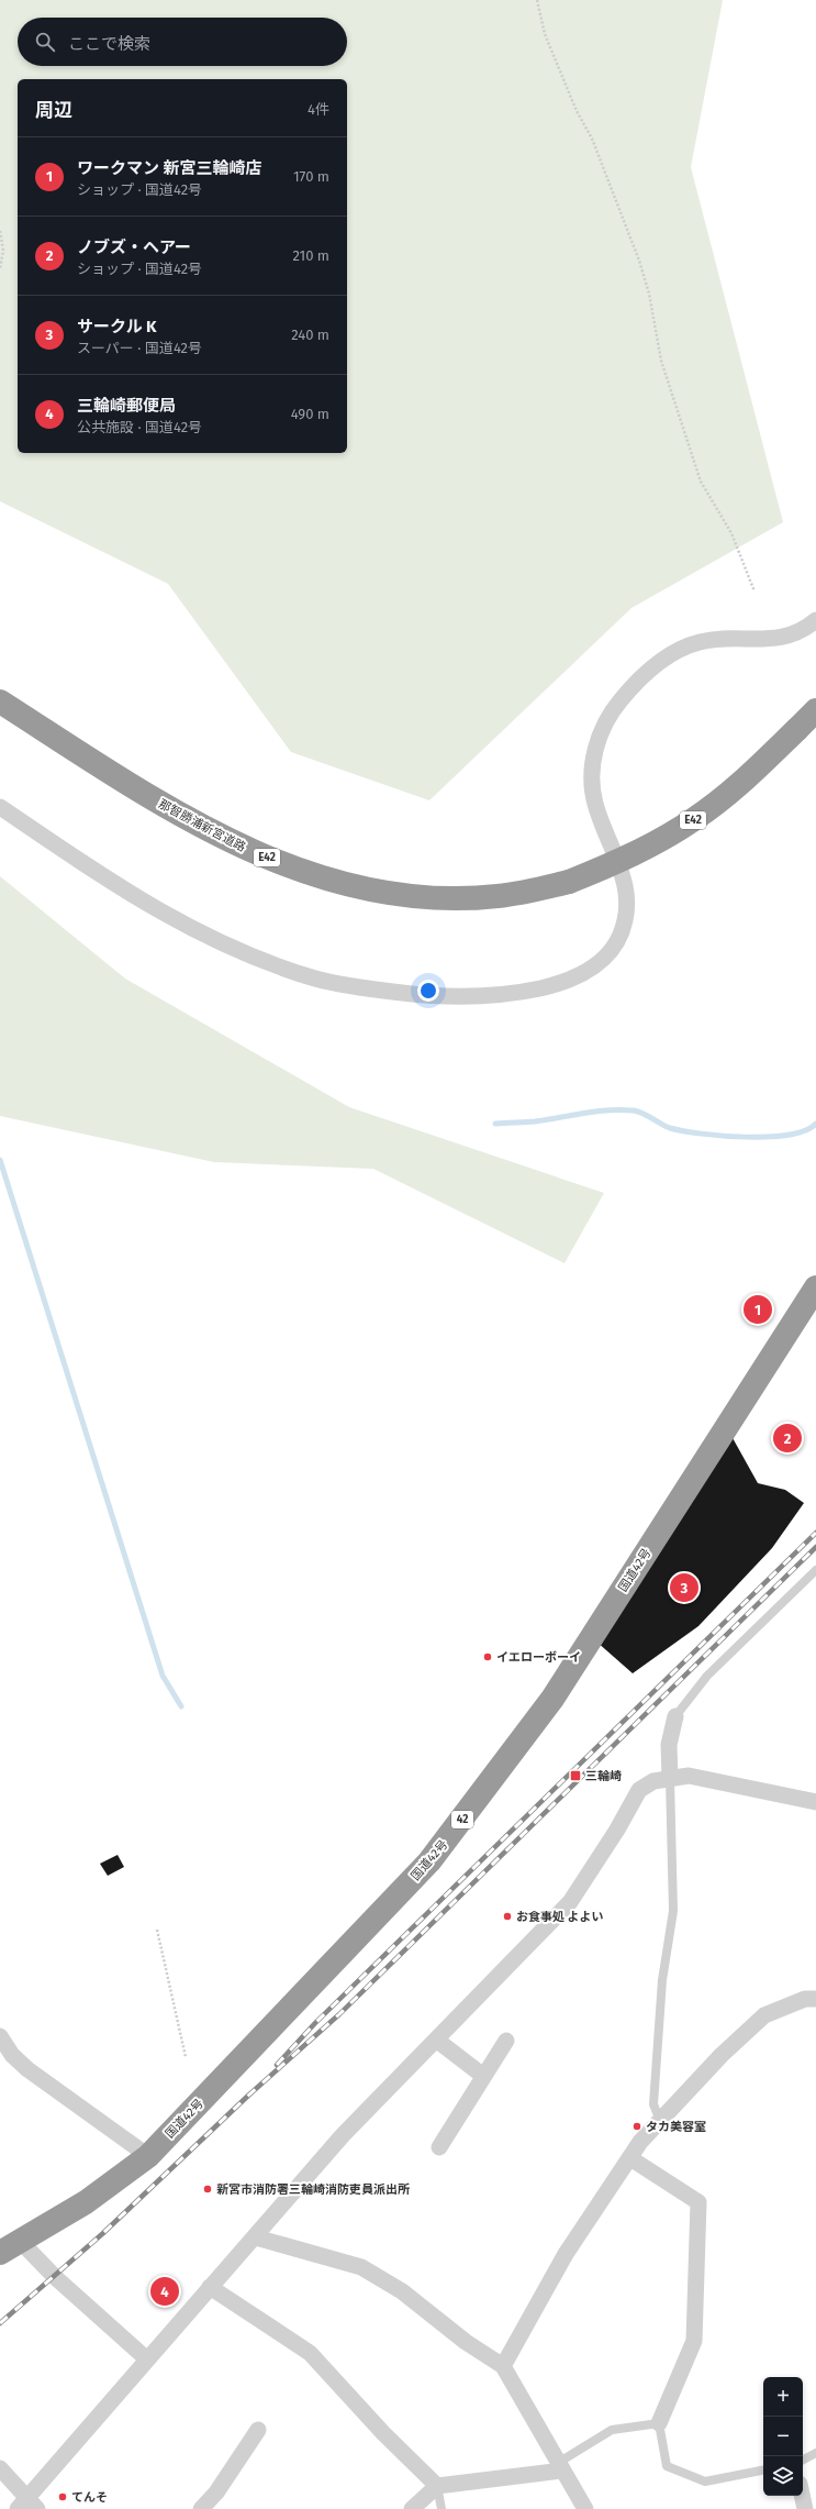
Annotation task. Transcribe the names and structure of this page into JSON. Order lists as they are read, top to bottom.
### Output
{
  "streets": {
    "highway": [
      "E42",
      "那智勝浦新宮道路",
      "国道42号",
      "42"
    ]
  },
  "places": {
    "other": [
      "イエローボーイ",
      "お食事処 よよい",
      "タカ美容室",
      "新宮市消防署三輪崎消防吏員派出所",
      "てんそ"
    ],
    "transit": ["三輪崎"]
  },
  "page": {
    "search": "ここで検索",
    "heading": ["周辺", "4件"],
    "list": [
      {
        "mark": "1",
        "name": "ワークマン 新宮三輪崎店",
        "note": "ショップ · 国道42号",
        "value": "170 m"
      },
      {
        "mark": "2",
        "name": "ノブズ・ヘアー",
        "note": "ショップ · 国道42号",
        "value": "210 m"
      },
      {
        "mark": "3",
        "name": "サークル K",
        "note": "スーパー · 国道42号",
        "value": "240 m"
      },
      {
        "mark": "4",
        "name": "三輪崎郵便局",
        "note": "公共施設 · 国道42号",
        "value": "490 m"
      }
    ],
    "pins": [
      "1",
      "2",
      "3",
      "4"
    ],
    "map_buttons": ["+", "−"]
  }
}
